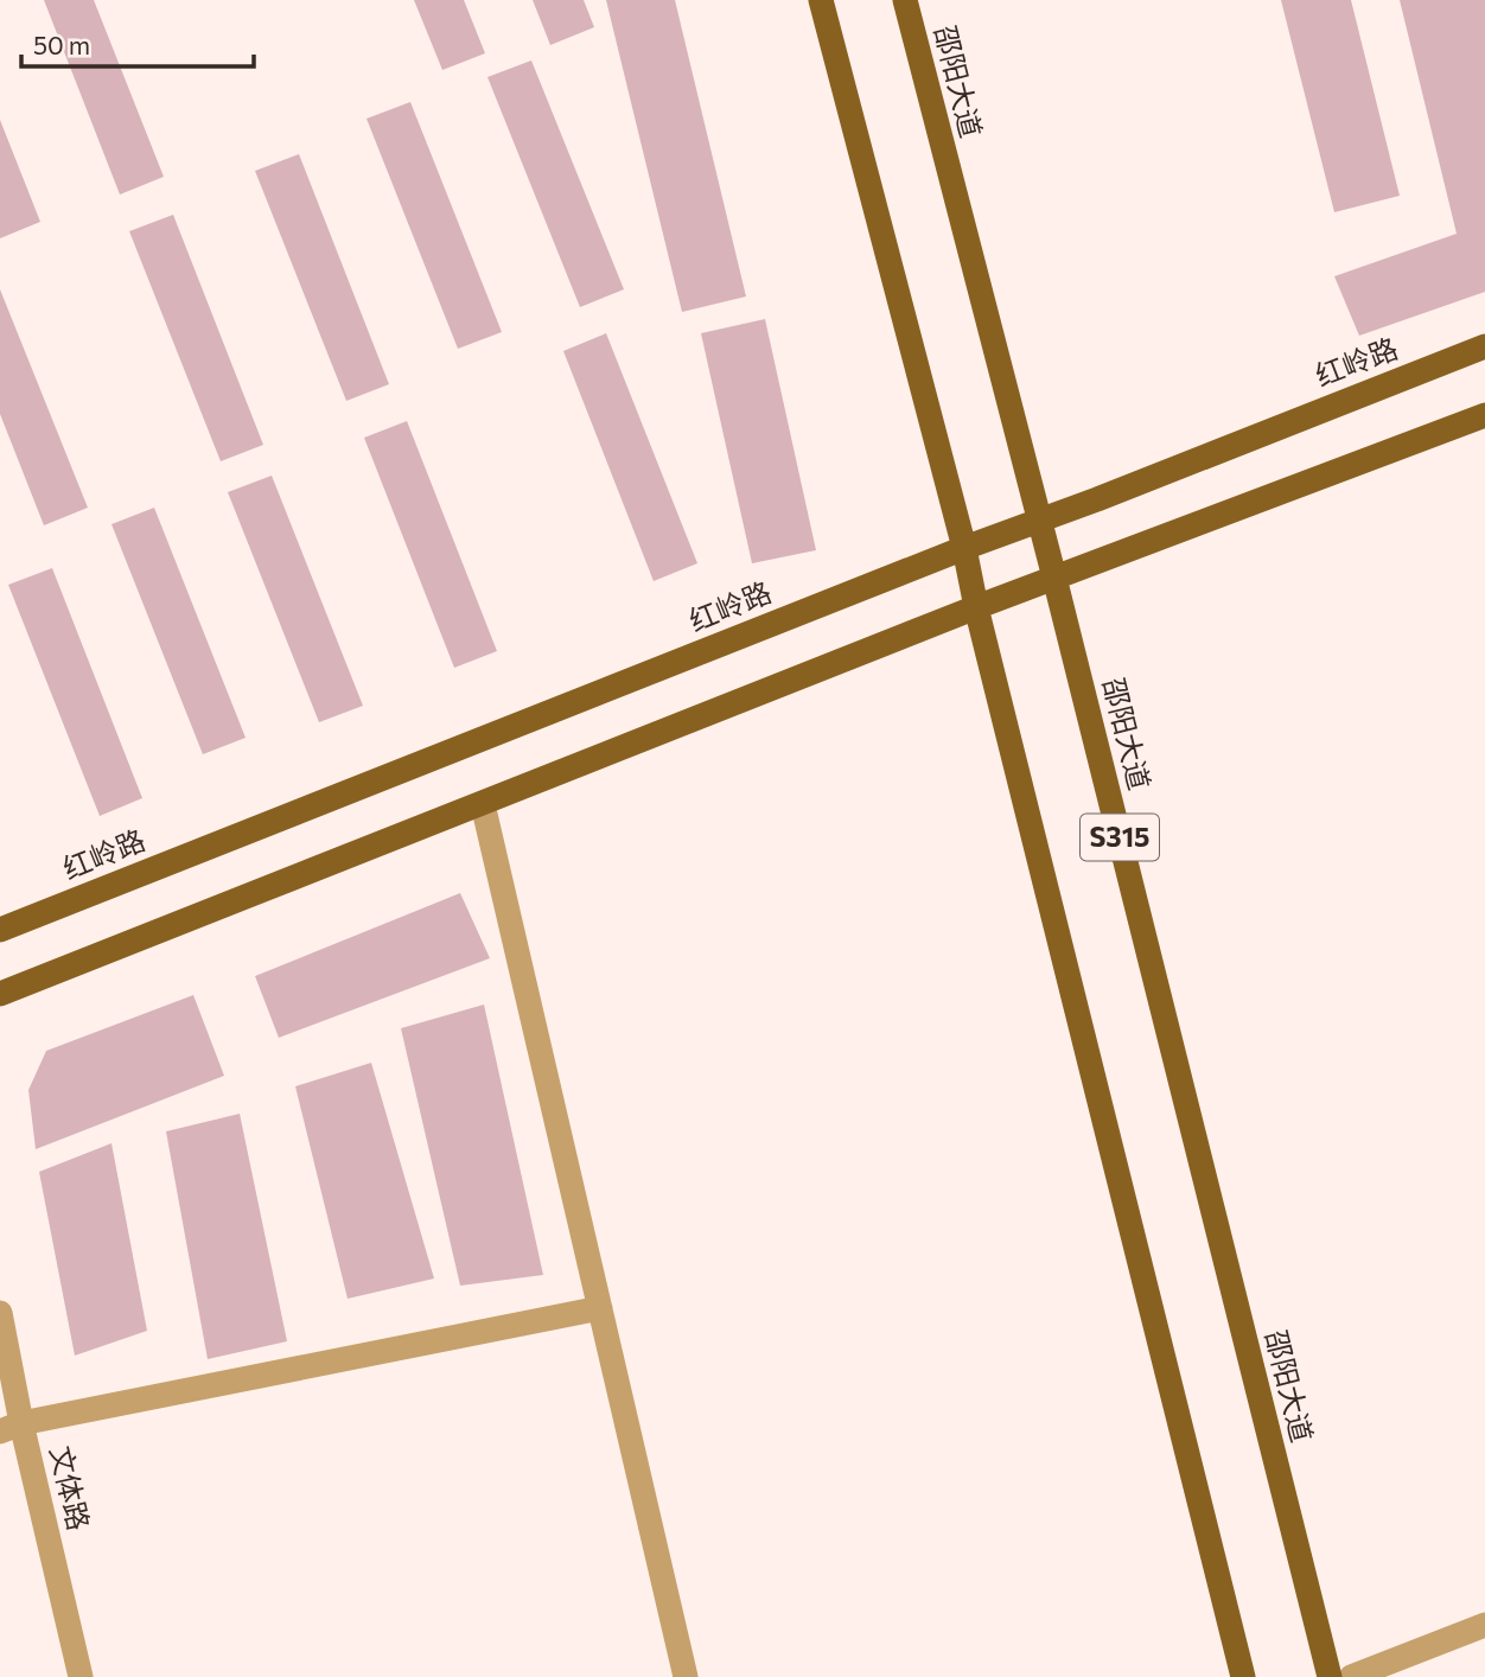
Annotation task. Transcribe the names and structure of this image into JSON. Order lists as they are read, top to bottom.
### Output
{
  "streets": {
    "main road": ["邵阳大道", "红岭路", "S315"],
    "street": ["文体路"]
  },
  "crossings": [
    ["邵阳大道", "红岭路"],
    ["红岭路", "S315"]
  ],
  "scale_bar": "50 m"
}
